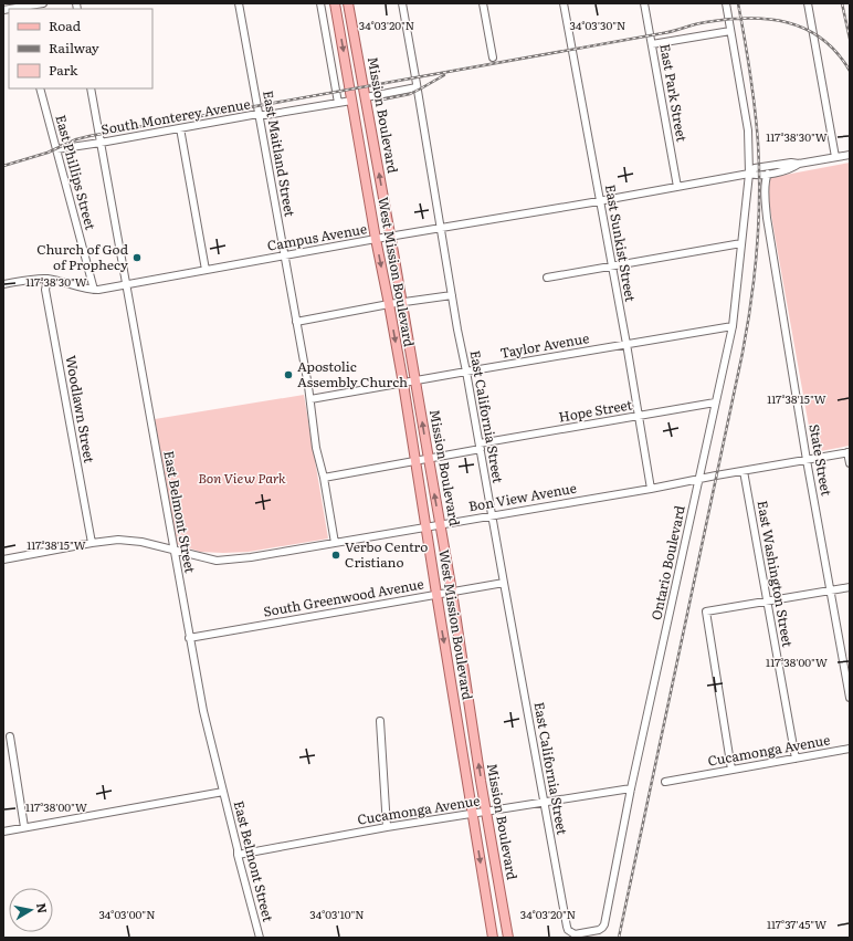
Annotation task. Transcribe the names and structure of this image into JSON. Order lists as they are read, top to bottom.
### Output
{
  "streets": {
    "main road": ["Mission Boulevard", "West Mission Boulevard"],
    "street": [
      "East Park Street",
      "South Monterey Avenue",
      "East Maitland Street",
      "East Phillips Street",
      "Campus Avenue",
      "East Sunkist Street",
      "Taylor Avenue",
      "Woodlawn Street",
      "Hope Street",
      "East California Street",
      "State Street",
      "Bon View Avenue",
      "East Belmont Street",
      "Ontario Boulevard",
      "East Washington Street",
      "South Greenwood Avenue",
      "Cucamonga Avenue"
    ]
  },
  "crossings": [
    ["East Park Street", "Campus Avenue"],
    ["Mission Boulevard", "Campus Avenue"],
    ["Mission Boulevard", "Taylor Avenue"],
    ["Mission Boulevard", "Hope Street"],
    ["Mission Boulevard", "Bon View Avenue"],
    ["Mission Boulevard", "South Greenwood Avenue"],
    ["Mission Boulevard", "Cucamonga Avenue"],
    ["South Monterey Avenue", "East Maitland Street"],
    ["South Monterey Avenue", "East Phillips Street"],
    ["South Monterey Avenue", "West Mission Boulevard"],
    ["South Monterey Avenue", "East Belmont Street"],
    ["East Maitland Street", "Campus Avenue"],
    ["East Maitland Street", "Taylor Avenue"],
    ["East Maitland Street", "Hope Street"],
    ["East Maitland Street", "Bon View Avenue"],
    ["East Phillips Street", "Campus Avenue"],
    ["Campus Avenue", "East Sunkist Street"],
    ["Campus Avenue", "West Mission Boulevard"],
    ["Campus Avenue", "Woodlawn Street"],
    ["Campus Avenue", "East California Street"],
    ["Campus Avenue", "State Street"],
    ["Campus Avenue", "East Belmont Street"],
    ["Campus Avenue", "Ontario Boulevard"],
    ["East Sunkist Street", "Taylor Avenue"],
    ["East Sunkist Street", "Hope Street"],
    ["East Sunkist Street", "Bon View Avenue"],
    ["West Mission Boulevard", "Taylor Avenue"],
    ["West Mission Boulevard", "Hope Street"],
    ["West Mission Boulevard", "Bon View Avenue"],
    ["West Mission Boulevard", "South Greenwood Avenue"],
    ["West Mission Boulevard", "Cucamonga Avenue"],
    ["Taylor Avenue", "East California Street"],
    ["Taylor Avenue", "Ontario Boulevard"],
    ["Woodlawn Street", "Bon View Avenue"],
    ["Hope Street", "East California Street"],
    ["Hope Street", "Ontario Boulevard"],
    ["East California Street", "Bon View Avenue"],
    ["East California Street", "Ontario Boulevard"],
    ["East California Street", "South Greenwood Avenue"],
    ["East California Street", "Cucamonga Avenue"],
    ["State Street", "Bon View Avenue"],
    ["Bon View Avenue", "East Belmont Street"],
    ["Bon View Avenue", "Ontario Boulevard"],
    ["Bon View Avenue", "East Washington Street"],
    ["East Belmont Street", "South Greenwood Avenue"],
    ["East Belmont Street", "Cucamonga Avenue"],
    ["Ontario Boulevard", "Cucamonga Avenue"],
    ["East Washington Street", "Cucamonga Avenue"]
  ],
  "one_way": ["Mission Boulevard", "West Mission Boulevard"],
  "parks": ["Bon View Park"],
  "places": ["Church of God of Prophecy", "Apostolic Assembly Church", "Verbo Centro Cristiano"],
  "legend": ["Road", "Railway", "Park"],
  "north": "right",
  "coordinates": [
    "34°03'20\"N",
    "34°03'30\"N",
    "117°38'30\"W",
    "117°38'15\"W",
    "117°38'00\"W",
    "34°03'00\"N",
    "34°03'10\"N",
    "117°37'45\"W"
  ]
}
